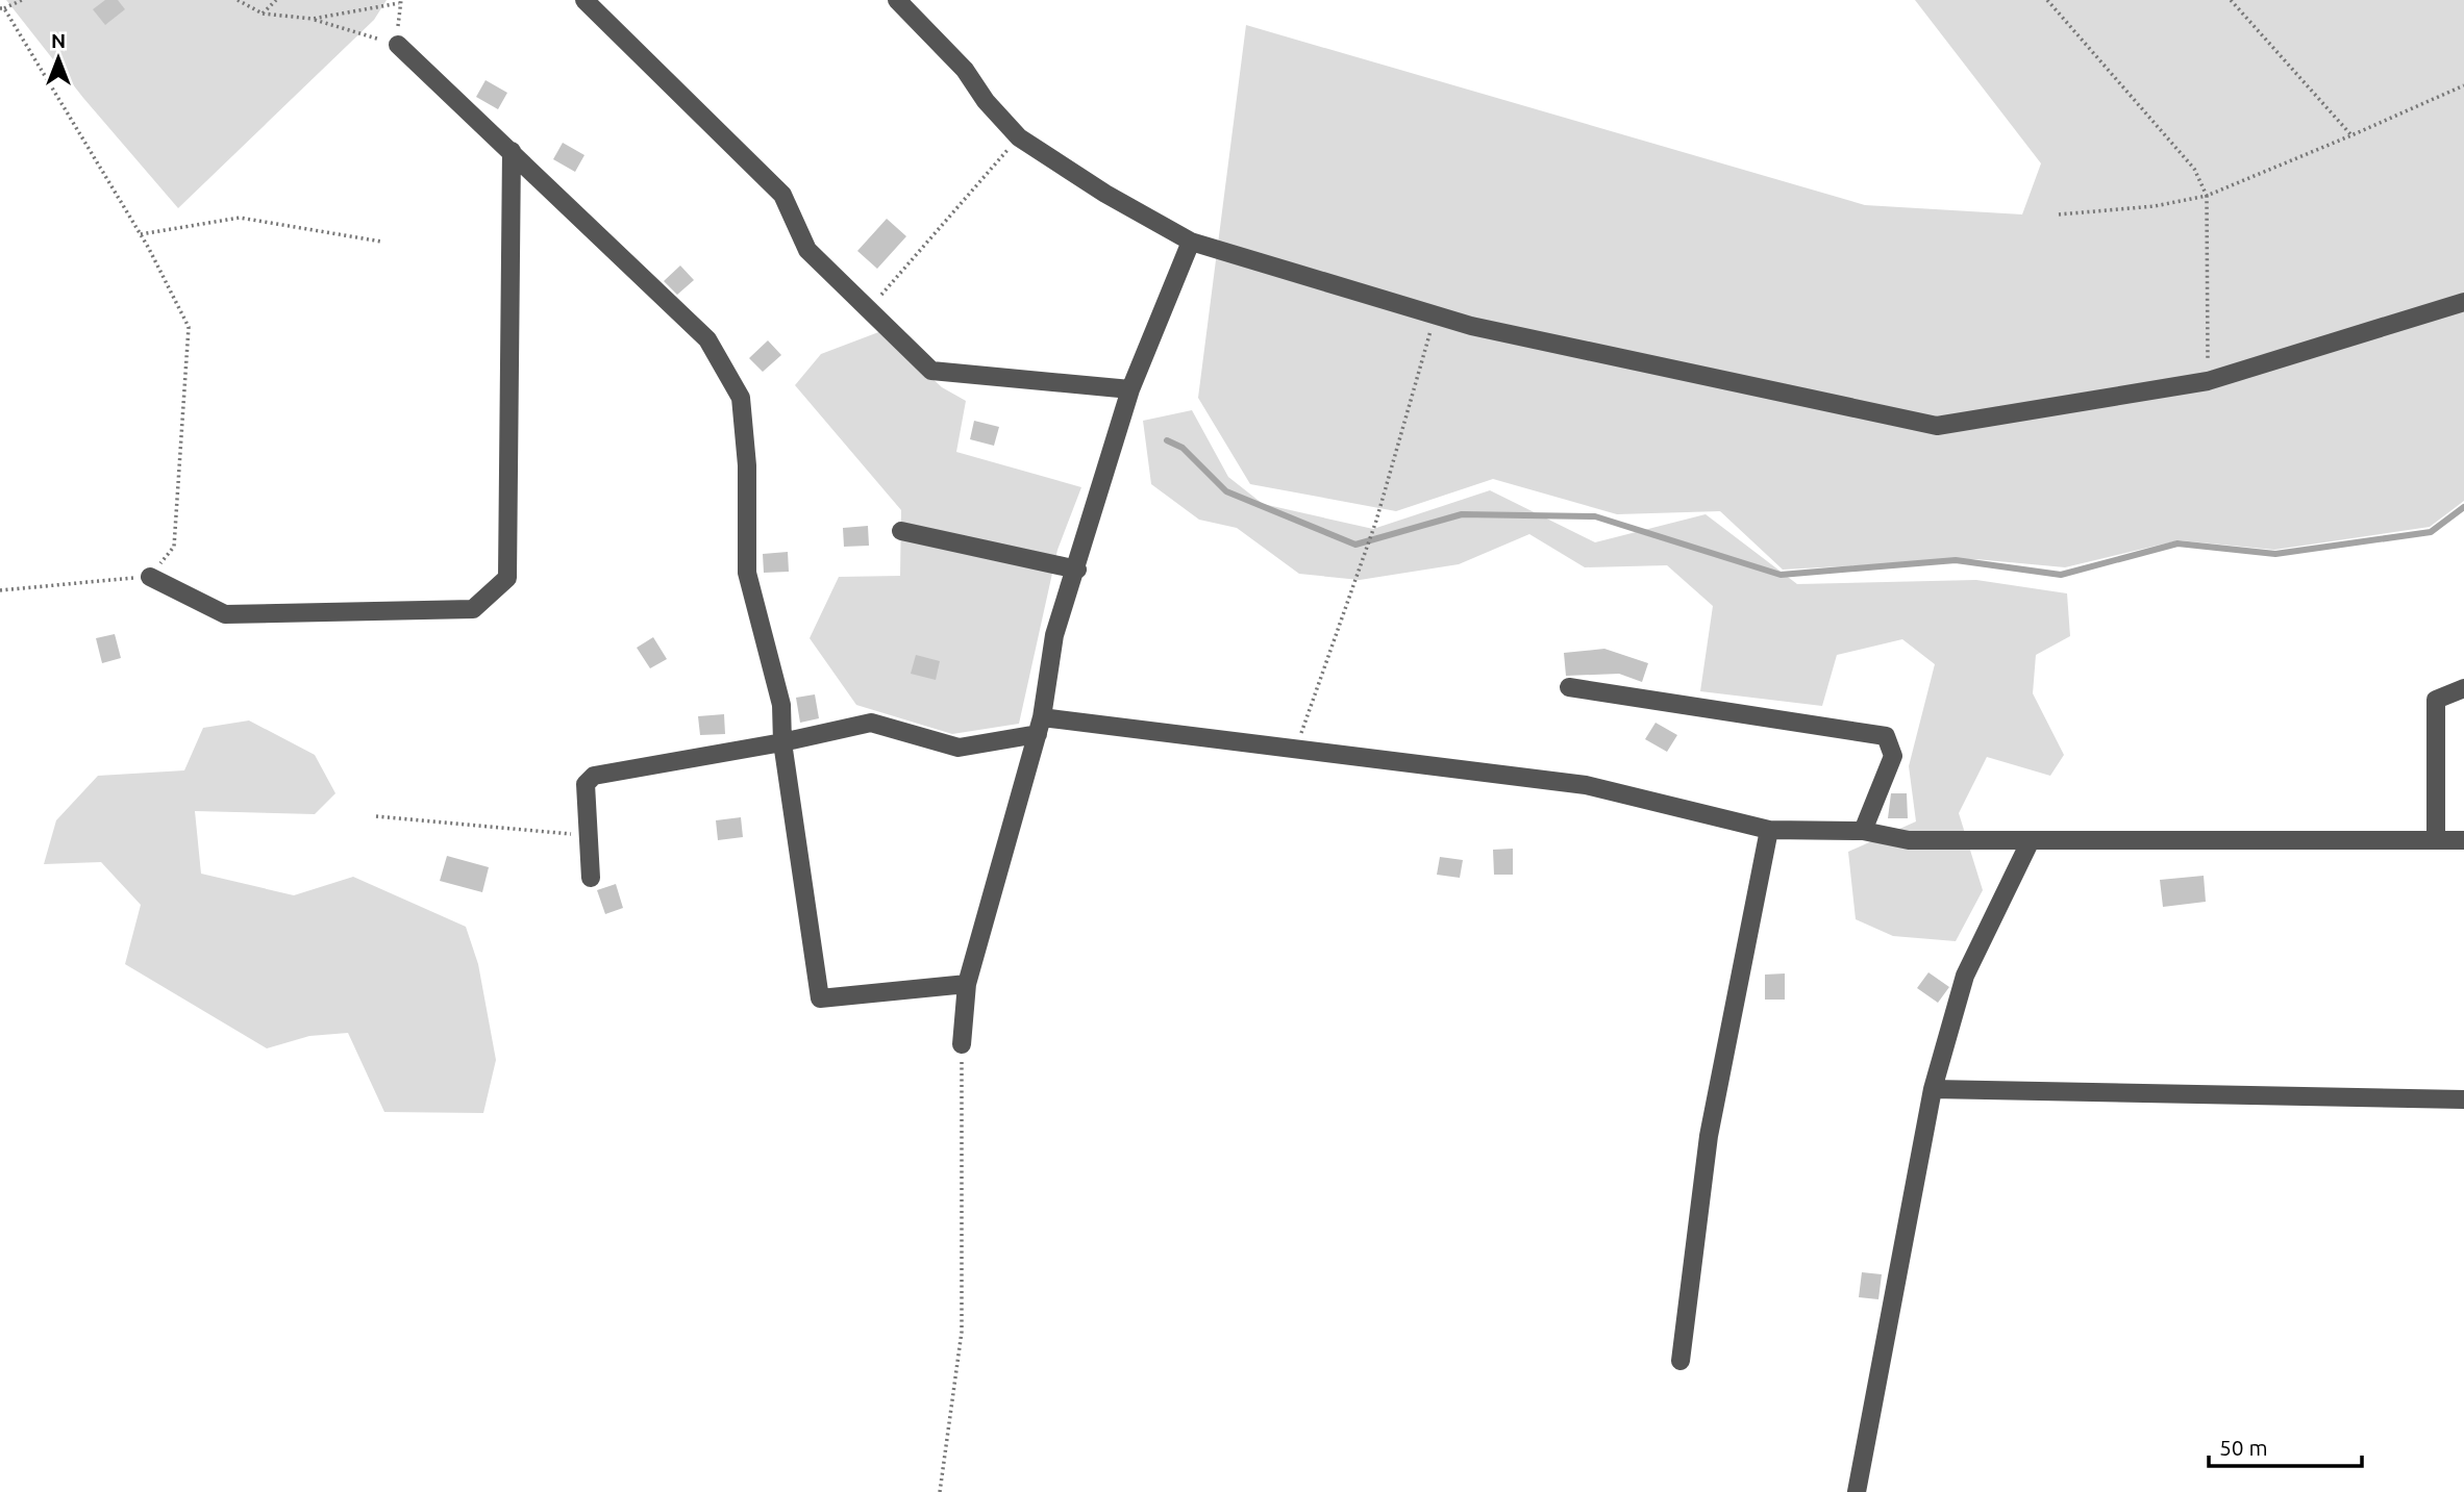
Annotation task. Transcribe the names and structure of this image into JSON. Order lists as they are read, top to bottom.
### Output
{
  "scale_bar": "50 m",
  "north": "top"
}
